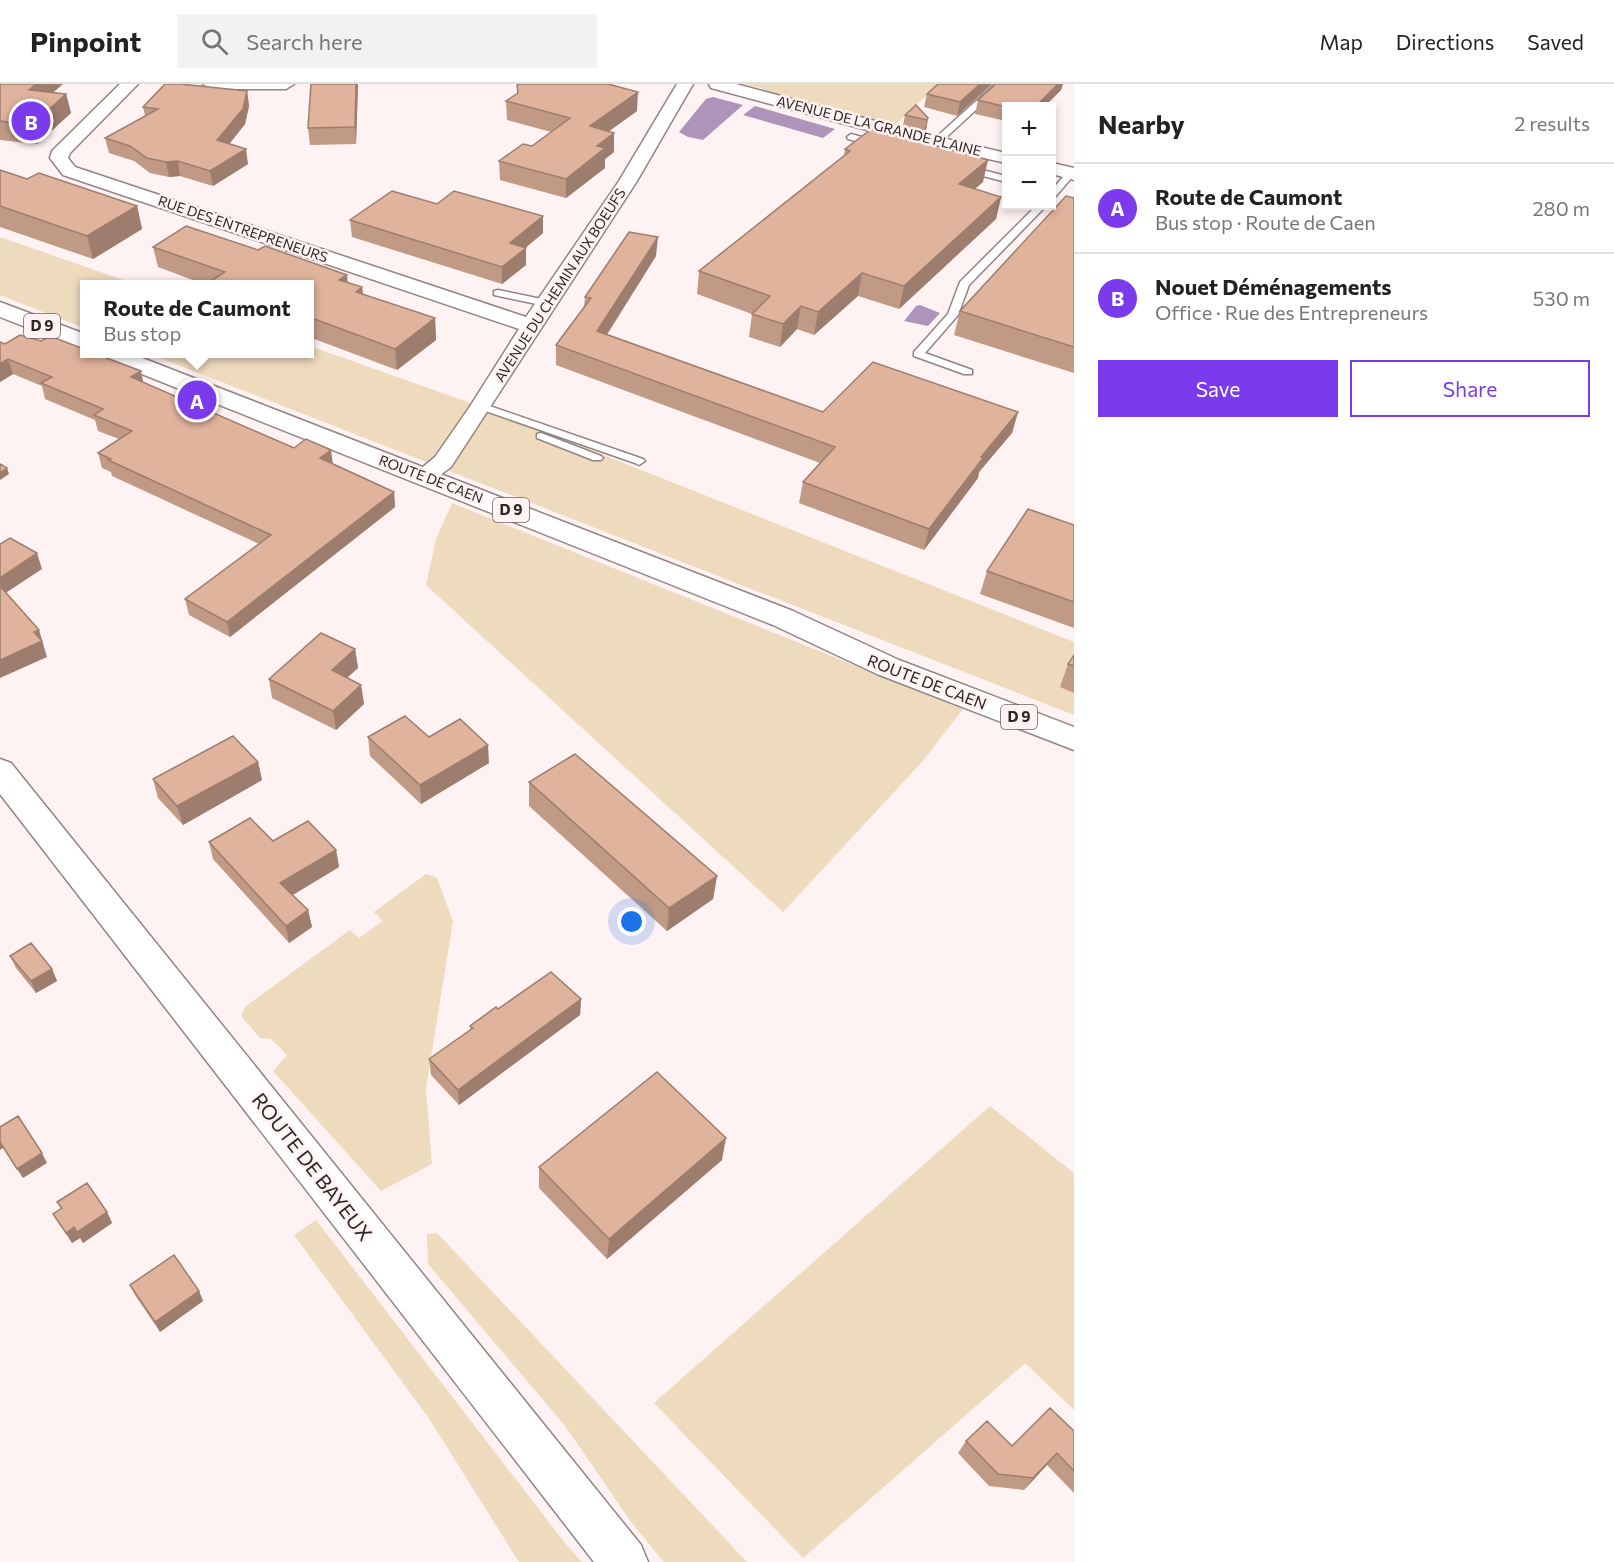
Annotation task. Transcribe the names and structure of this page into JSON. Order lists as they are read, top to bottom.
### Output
{
  "streets": {
    "main road": ["D 9", "ROUTE DE CAEN", "ROUTE DE BAYEUX"],
    "street": ["AVENUE DE LA GRANDE PLAINE", "RUE DES ENTREPRENEURS", "AVENUE DU CHEMIN AUX BOEUFS"]
  },
  "crossings": [
    ["RUE DES ENTREPRENEURS", "AVENUE DU CHEMIN AUX BOEUFS"],
    ["AVENUE DU CHEMIN AUX BOEUFS", "ROUTE DE CAEN"]
  ],
  "page": {
    "header": "Pinpoint",
    "search": "Search here",
    "nav": ["Map", "Directions", "Saved"],
    "heading": ["Nearby", "2 results"],
    "pins": ["B", "A"],
    "map_buttons": ["+", "−"],
    "list": [
      {
        "mark": "A",
        "name": "Route de Caumont",
        "note": "Bus stop · Route de Caen",
        "value": "280 m"
      },
      {
        "mark": "B",
        "name": "Nouet Déménagements",
        "note": "Office · Rue des Entrepreneurs",
        "value": "530 m"
      }
    ],
    "popup": ["Route de Caumont", "Bus stop"],
    "buttons": ["Save", "Share"]
  }
}
